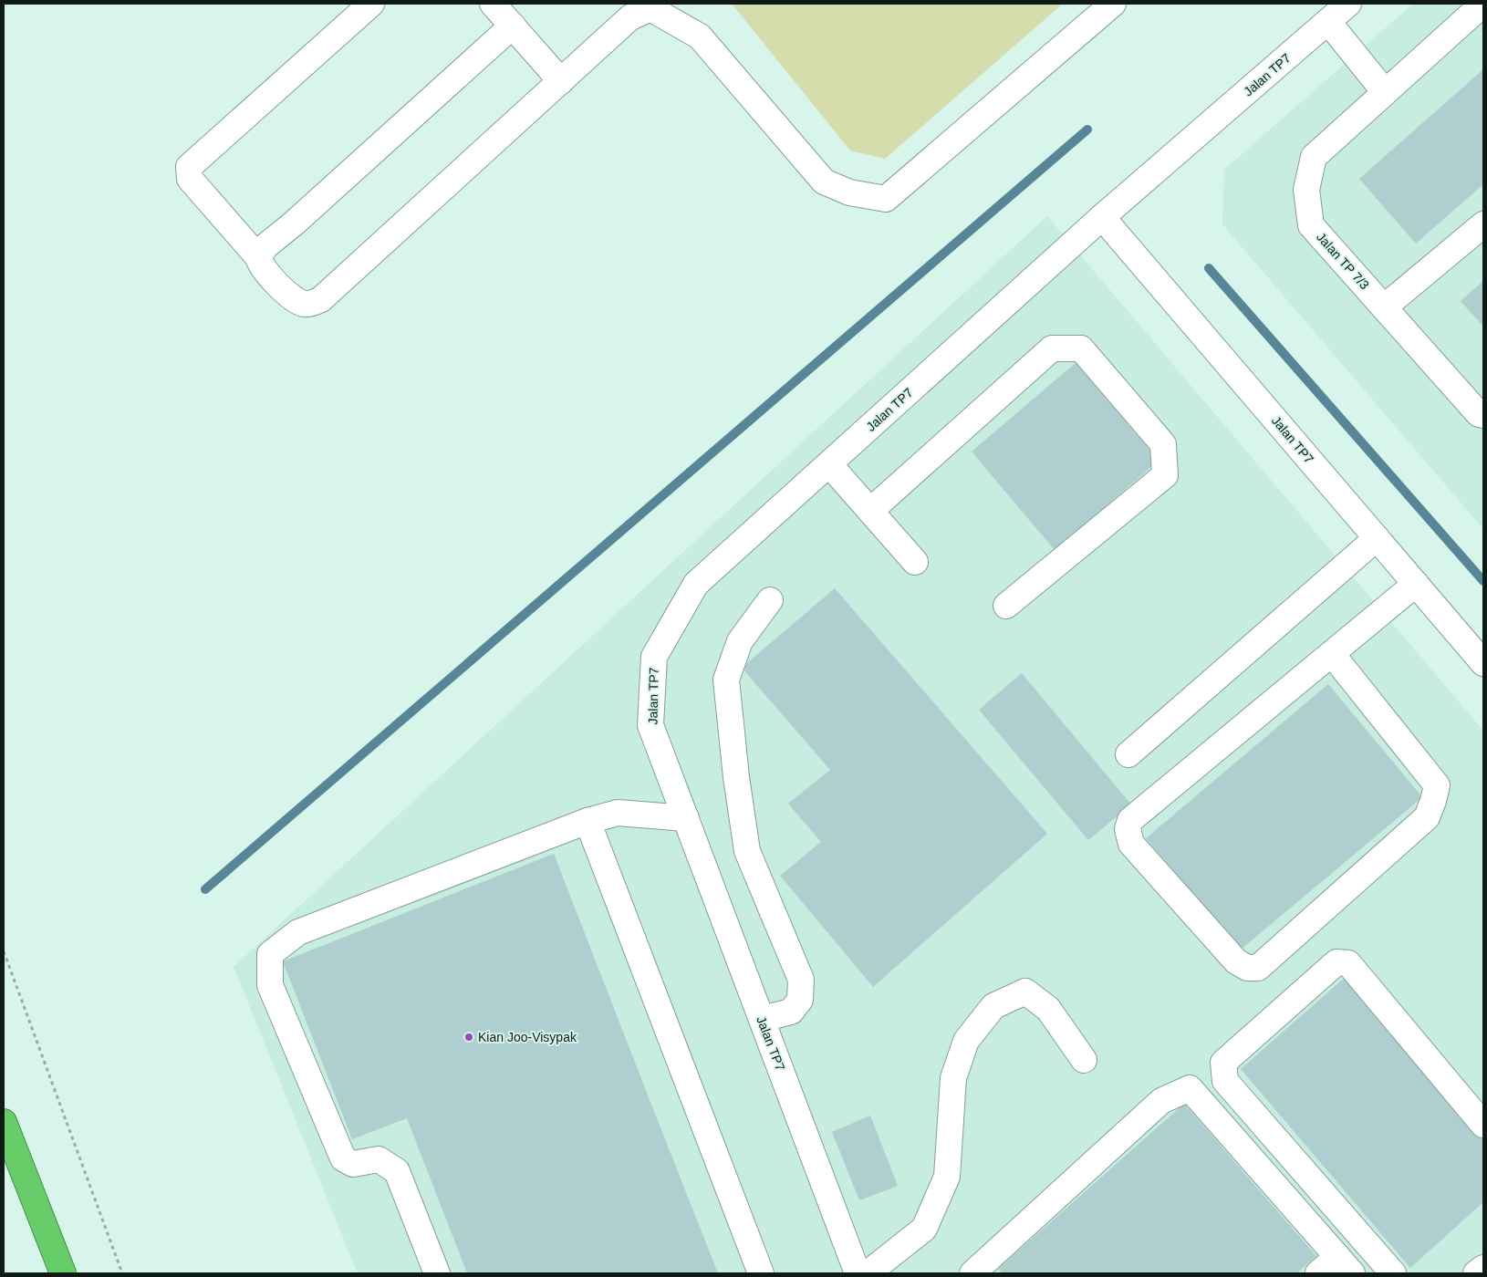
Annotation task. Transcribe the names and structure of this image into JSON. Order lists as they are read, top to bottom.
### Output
{
  "streets": {
    "street": ["Jalan TP7", "Jalan TP 7/3"]
  },
  "places": ["Kian Joo-Visypak"]
}
